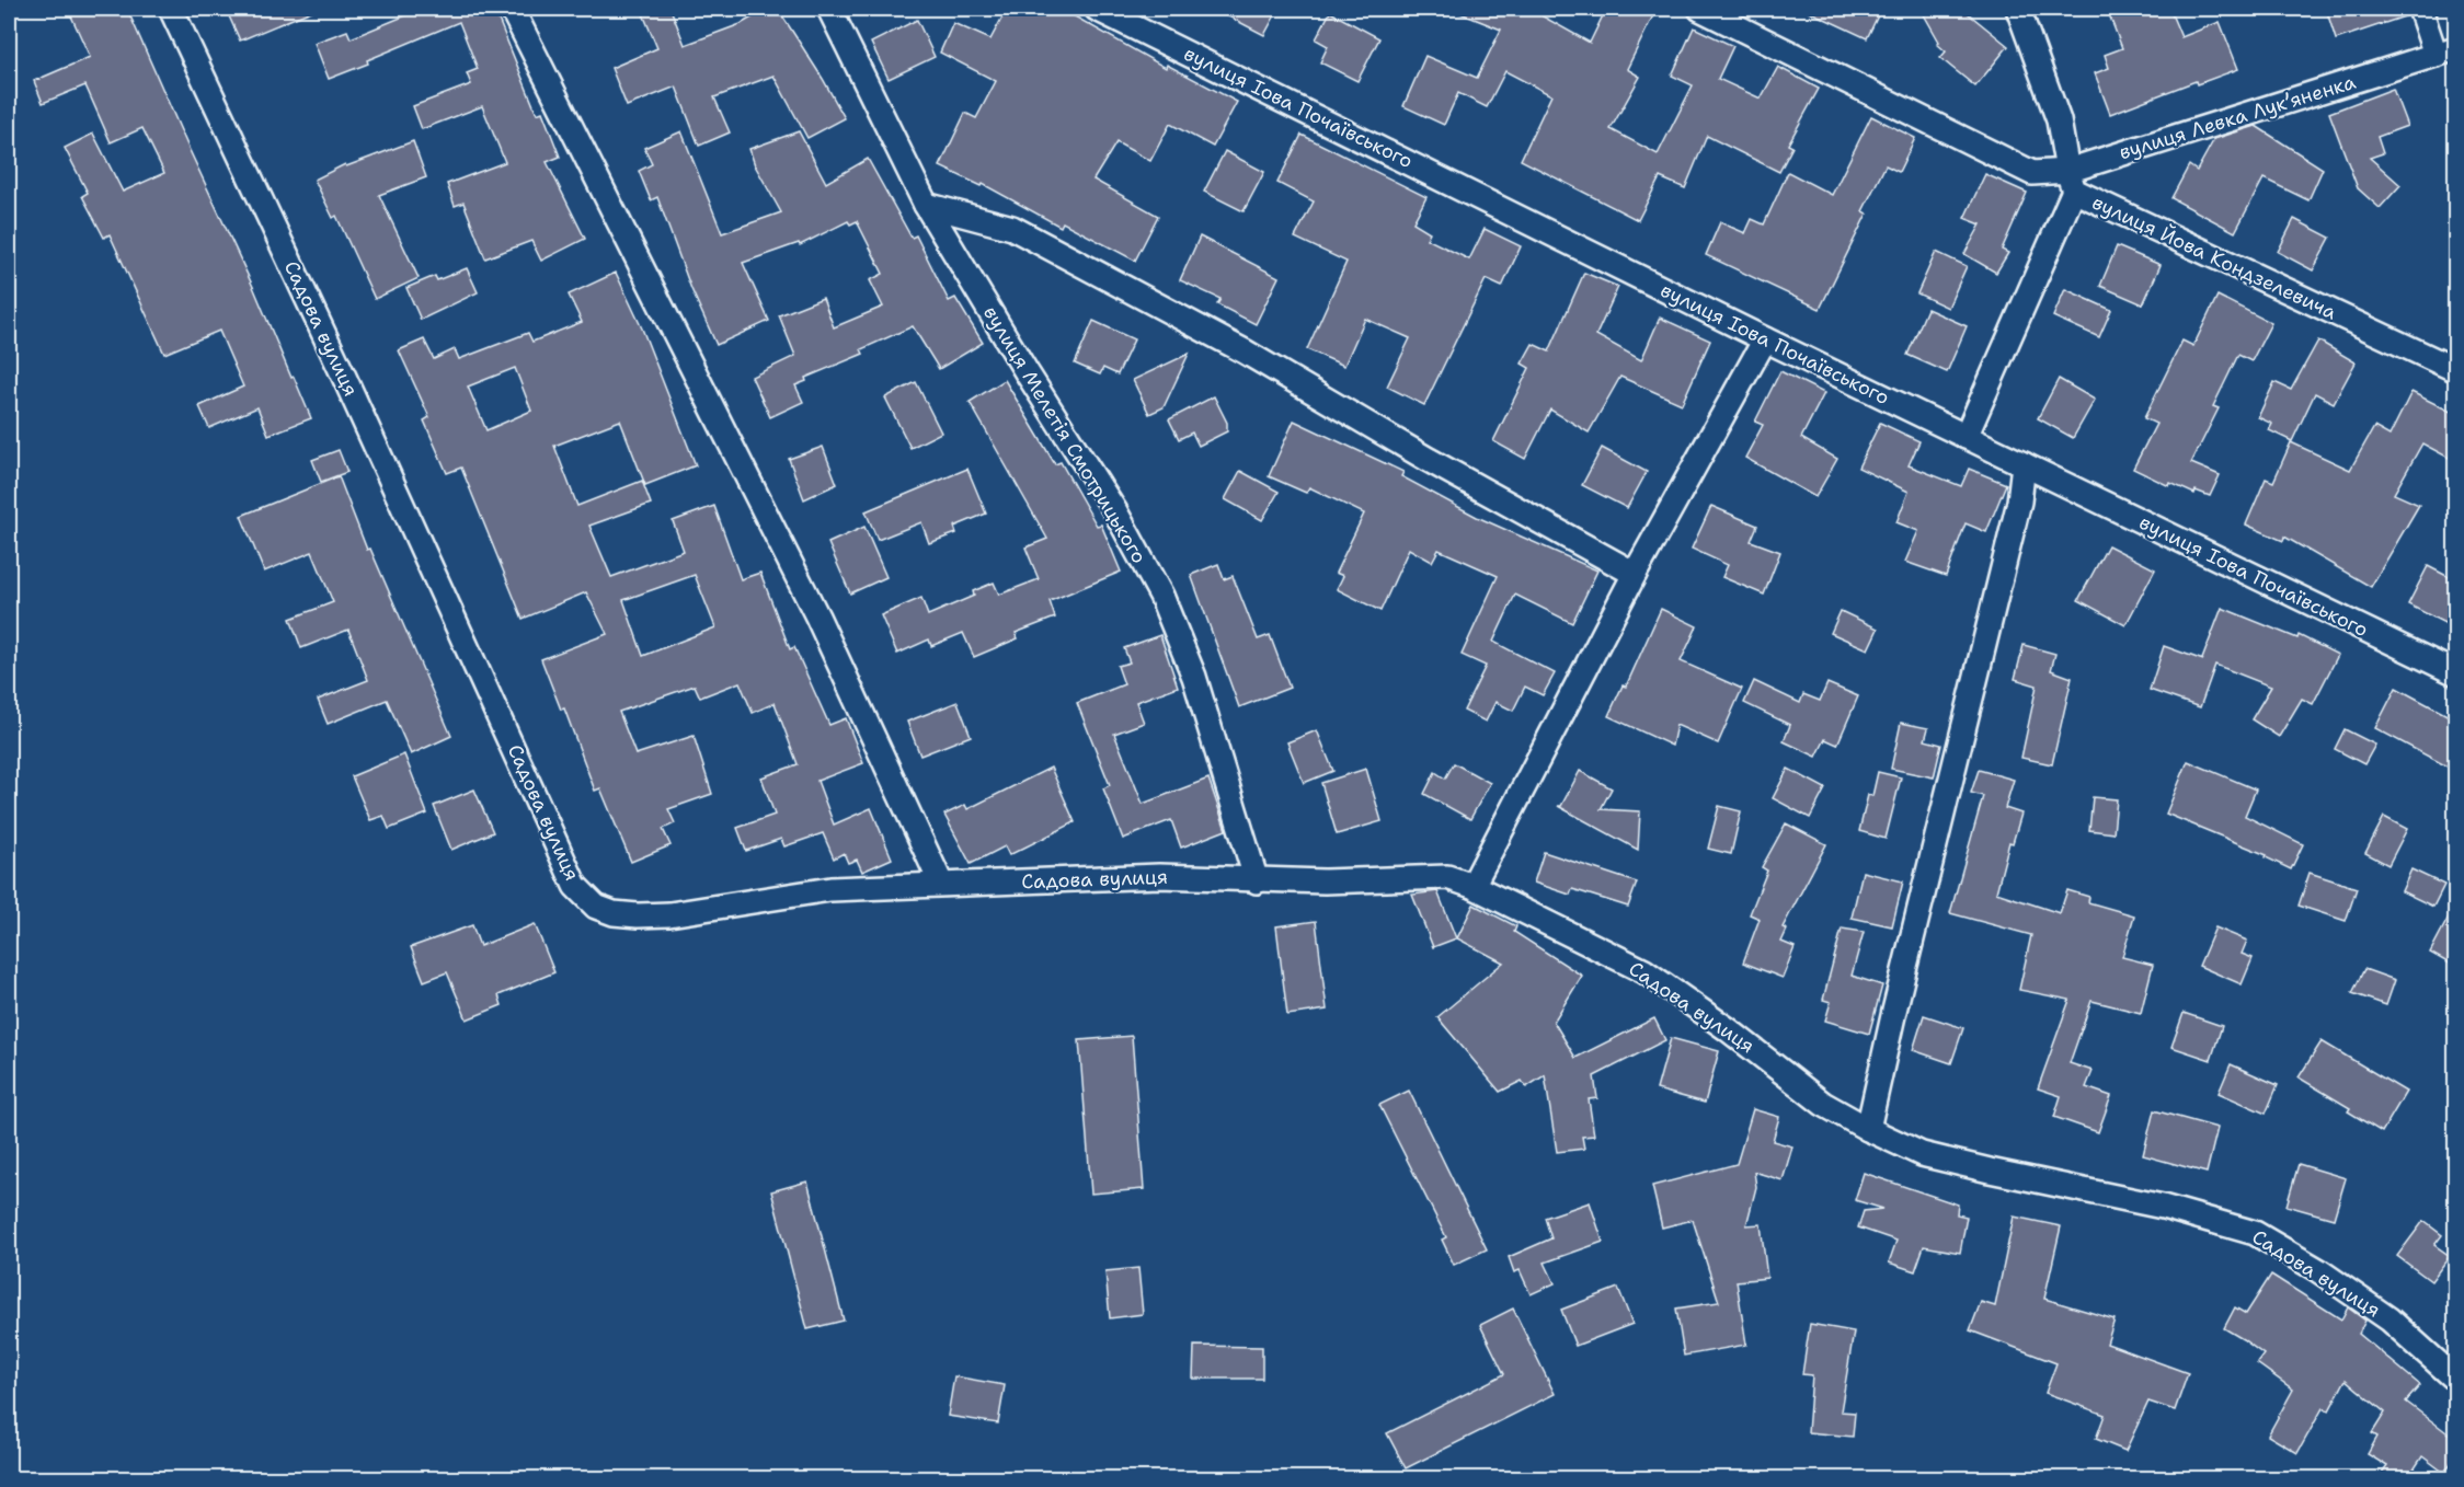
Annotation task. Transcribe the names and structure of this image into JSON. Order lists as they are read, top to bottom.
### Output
{
  "streets": {
    "street": [
      "вулиця Іова Почаївського",
      "вулиця Левка Лукʼяненка",
      "вулиця Йова Кондзелевича",
      "Садова вулиця",
      "вулиця Мелетія Смотрицького"
    ]
  },
  "crossings": [
    ["вулиця Левка Лукʼяненка", "вулиця Йова Кондзелевича"],
    ["Садова вулиця", "вулиця Мелетія Смотрицького"]
  ]
}
